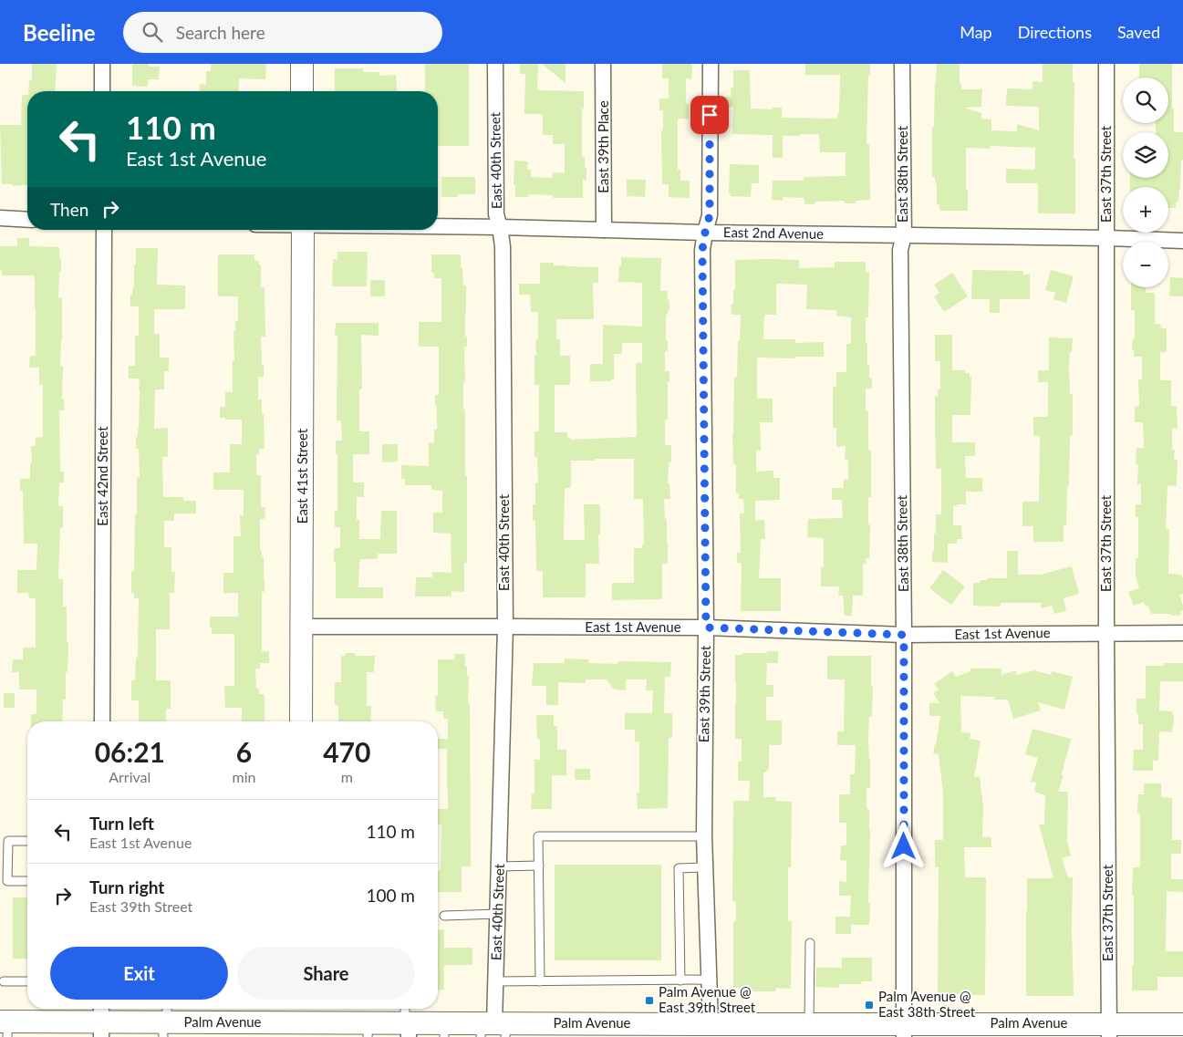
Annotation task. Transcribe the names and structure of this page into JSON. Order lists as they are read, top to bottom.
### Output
{
  "streets": {
    "main road": ["East 41st Street", "Palm Avenue"],
    "street": [
      "East 39th Place",
      "East 40th Street",
      "East 38th Street",
      "East 37th Street",
      "East 2nd Avenue",
      "East 42nd Street",
      "East 1st Avenue",
      "East 39th Street"
    ]
  },
  "crossings": [
    ["East 39th Place", "East 2nd Avenue"],
    ["East 40th Street", "East 2nd Avenue"],
    ["East 40th Street", "East 1st Avenue"],
    ["East 40th Street", "Palm Avenue"],
    ["East 38th Street", "East 2nd Avenue"],
    ["East 38th Street", "East 1st Avenue"],
    ["East 38th Street", "Palm Avenue"],
    ["East 37th Street", "East 2nd Avenue"],
    ["East 37th Street", "East 1st Avenue"],
    ["East 37th Street", "Palm Avenue"],
    ["East 2nd Avenue", "East 39th Street"],
    ["East 41st Street", "East 1st Avenue"],
    ["East 1st Avenue", "East 39th Street"],
    ["East 39th Street", "Palm Avenue"]
  ],
  "places": {
    "transit": ["Palm Avenue @ East 39th Street", "Palm Avenue @ East 38th Street"]
  },
  "page": {
    "header": "Beeline",
    "search": "Search here",
    "nav": ["Map", "Directions", "Saved"],
    "map_buttons": ["+", "−"],
    "turn": ["110 m", "East 1st Avenue"],
    "then": "Then",
    "eta": [
      "06:21",
      "Arrival",
      "6",
      "min",
      "470",
      "m"
    ],
    "list": [
      {
        "name": "Turn left",
        "note": "East 1st Avenue",
        "value": "110 m"
      },
      {
        "name": "Turn right",
        "note": "East 39th Street",
        "value": "100 m"
      }
    ],
    "buttons": ["Exit", "Share"]
  }
}
